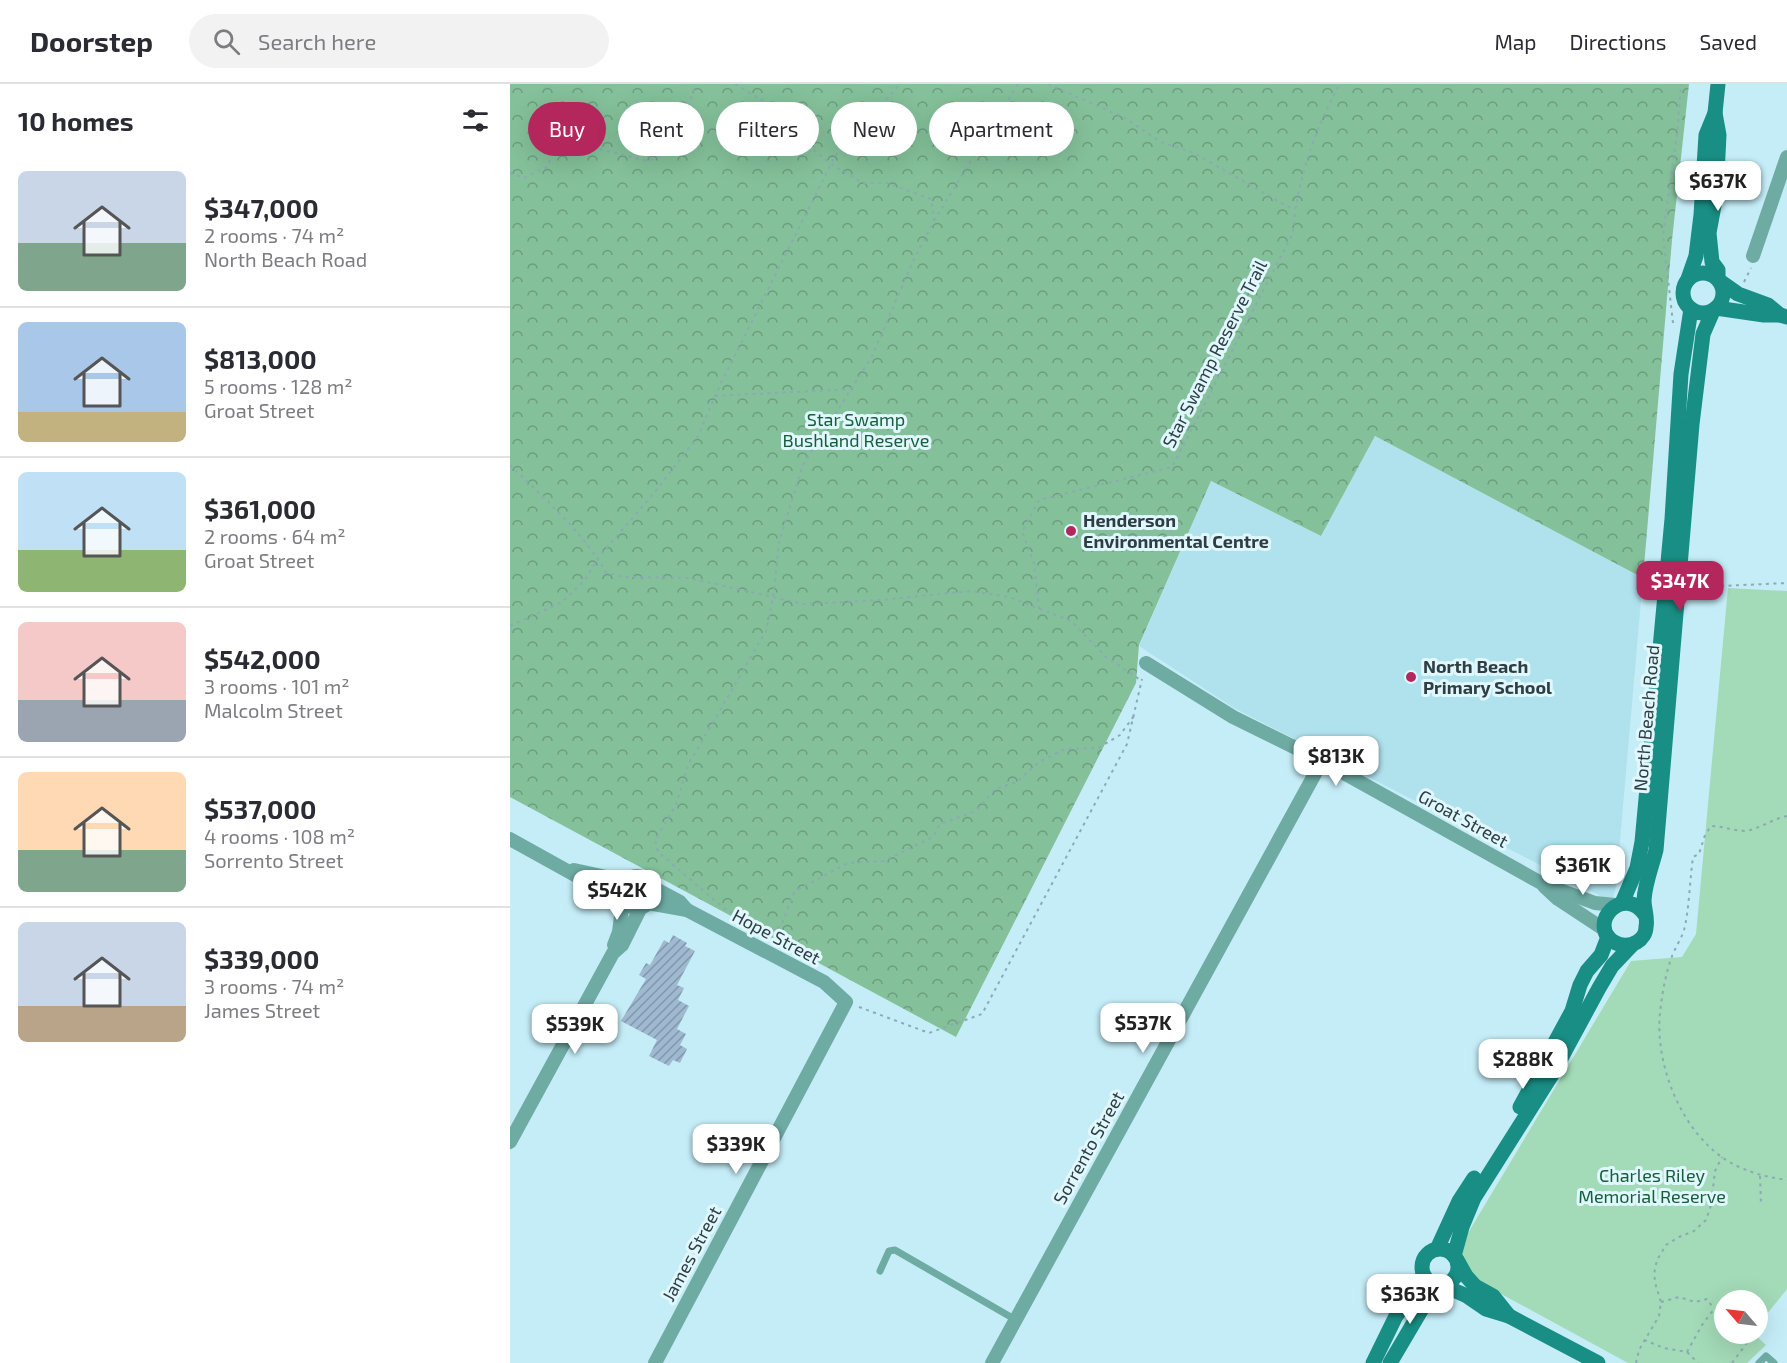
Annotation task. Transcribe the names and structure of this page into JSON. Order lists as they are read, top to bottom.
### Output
{
  "streets": {
    "main road": ["North Beach Road"],
    "street": [
      "Groat Street",
      "Hope Street",
      "Sorrento Street",
      "James Street"
    ],
    "path": ["Star Swamp Reserve Trail"]
  },
  "crossings": [
    ["North Beach Road", "Groat Street"],
    ["Groat Street", "Sorrento Street"],
    ["Hope Street", "James Street"]
  ],
  "parks": ["Star Swamp Bushland Reserve", "Charles Riley Memorial Reserve"],
  "places": ["Henderson Environmental Centre", "North Beach Primary School"],
  "north": "top left",
  "page": {
    "header": "Doorstep",
    "search": "Search here",
    "nav": ["Map", "Directions", "Saved"],
    "heading": "10 homes",
    "chip": [
      "Buy",
      "Rent",
      "Filters",
      "New",
      "Apartment"
    ],
    "list": [
      {
        "name": "$347,000",
        "note": "2 rooms · 74 m² · North Beach Road"
      },
      {
        "name": "$813,000",
        "note": "5 rooms · 128 m² · Groat Street"
      },
      {
        "name": "$361,000",
        "note": "2 rooms · 64 m² · Groat Street"
      },
      {
        "name": "$542,000",
        "note": "3 rooms · 101 m² · Malcolm Street"
      },
      {
        "name": "$537,000",
        "note": "4 rooms · 108 m² · Sorrento Street"
      },
      {
        "name": "$339,000",
        "note": "3 rooms · 74 m² · James Street"
      }
    ],
    "price": [
      "$637K",
      "$347K",
      "$813K",
      "$361K",
      "$542K",
      "$537K",
      "$539K",
      "$288K",
      "$339K",
      "$363K"
    ]
  }
}
